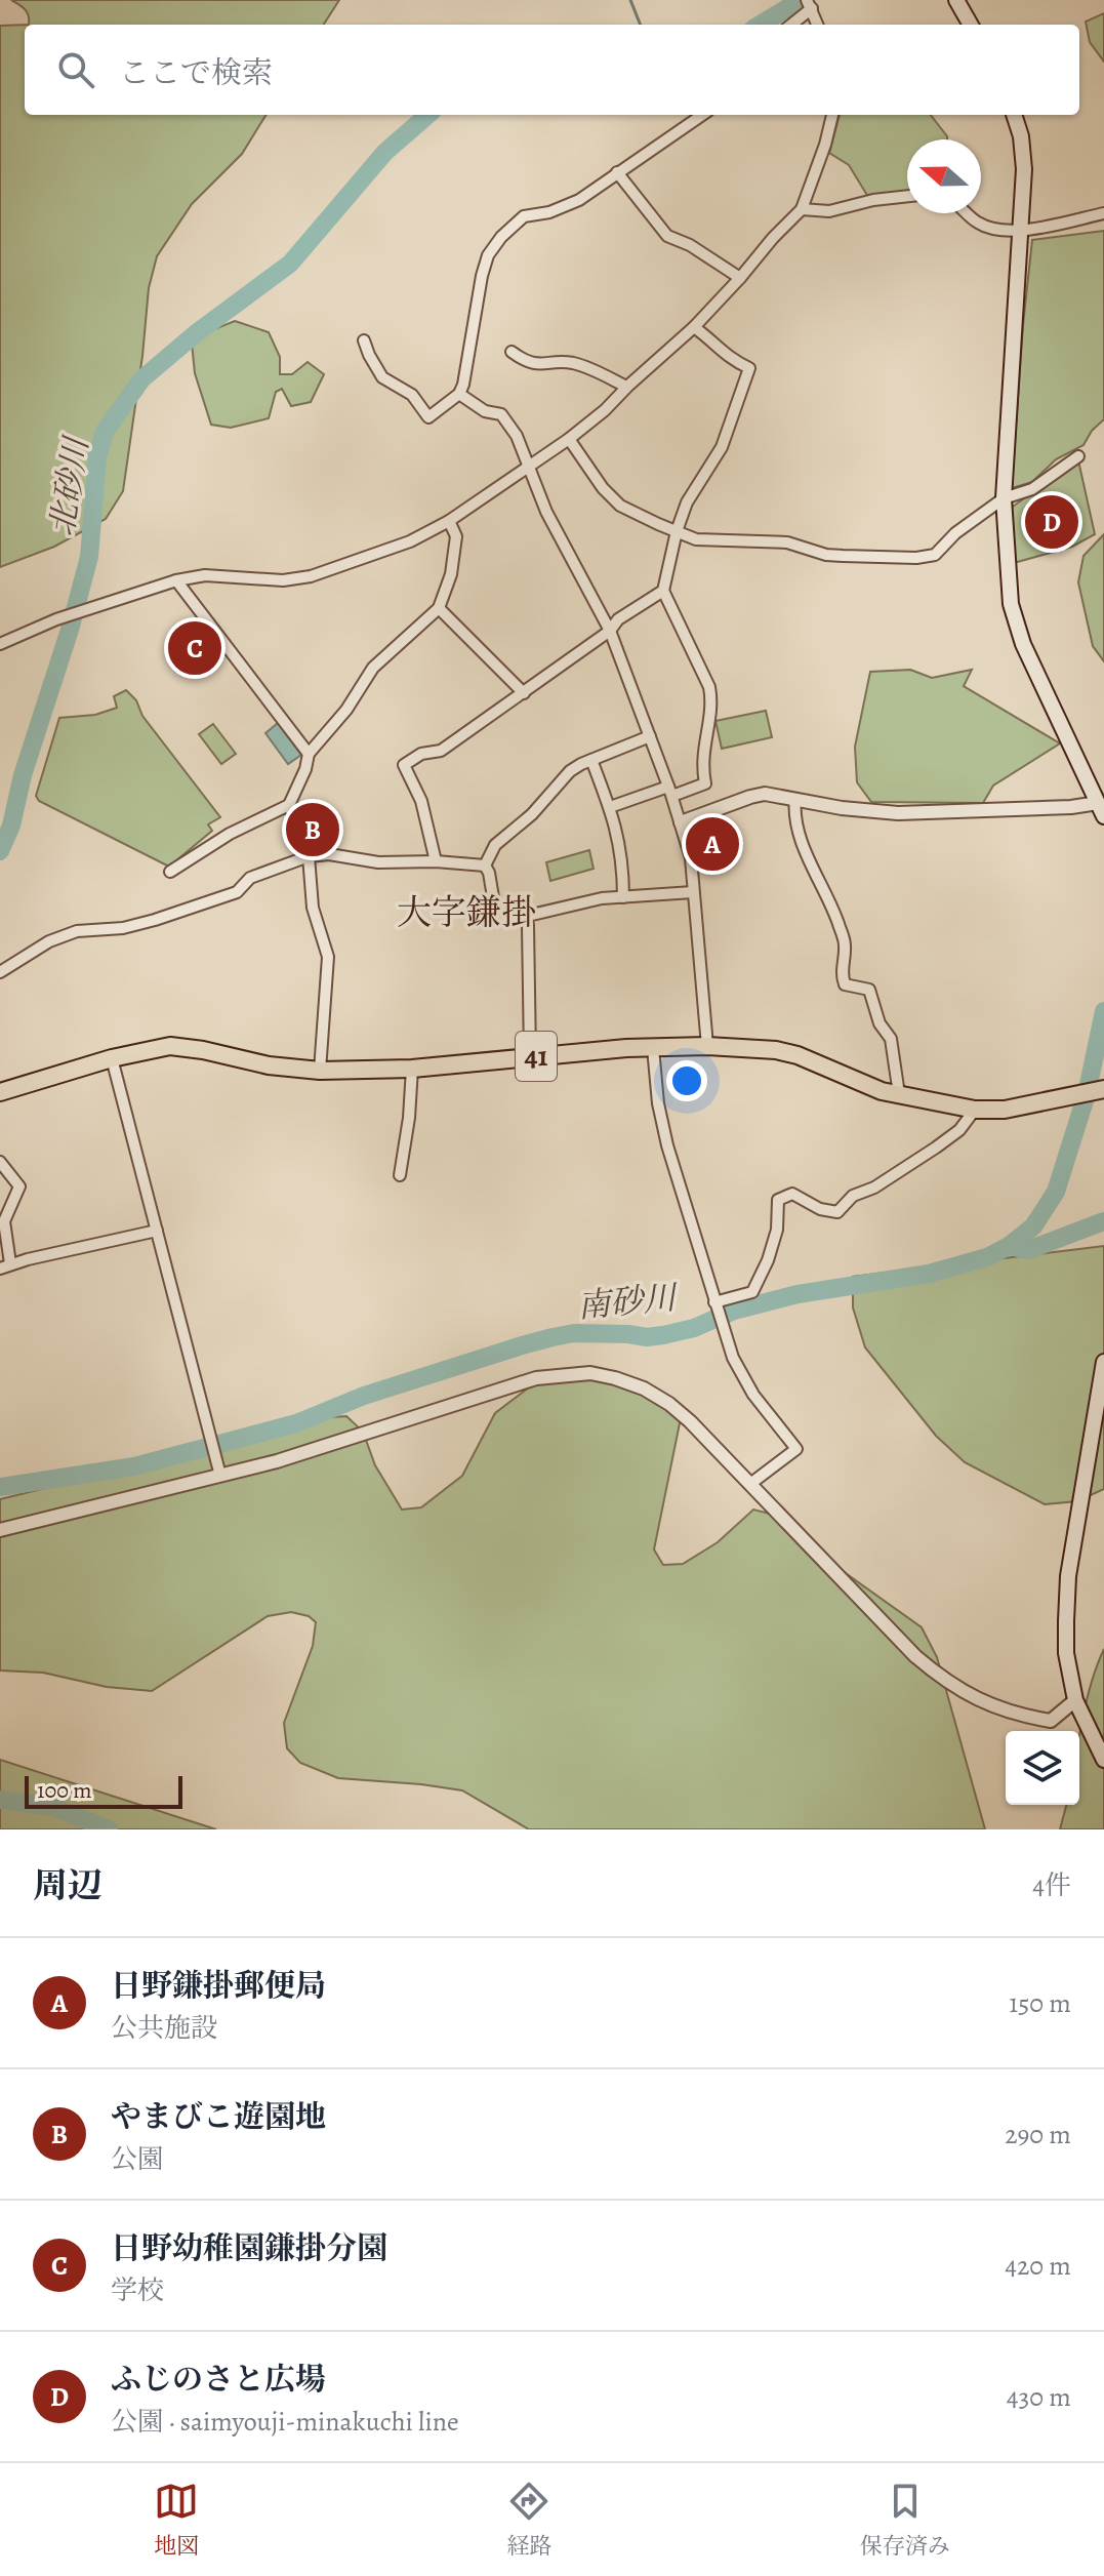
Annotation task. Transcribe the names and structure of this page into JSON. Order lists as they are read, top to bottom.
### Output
{
  "streets": {
    "main road": ["41"]
  },
  "districts": ["大字鎌掛"],
  "water": ["北砂川", "南砂川"],
  "scale_bar": "100 m",
  "north": "left",
  "page": {
    "search": "ここで検索",
    "pins": [
      "D",
      "C",
      "B",
      "A"
    ],
    "scale": "100 m",
    "heading": ["周辺", "4件"],
    "list": [
      {
        "mark": "A",
        "name": "日野鎌掛郵便局",
        "note": "公共施設",
        "value": "150 m"
      },
      {
        "mark": "B",
        "name": "やまびこ遊園地",
        "note": "公園",
        "value": "290 m"
      },
      {
        "mark": "C",
        "name": "日野幼稚園鎌掛分園",
        "note": "学校",
        "value": "420 m"
      },
      {
        "mark": "D",
        "name": "ふじのさと広場",
        "note": "公園 · saimyouji-minakuchi line",
        "value": "430 m"
      }
    ],
    "nav": ["地図", "経路", "保存済み"]
  }
}
